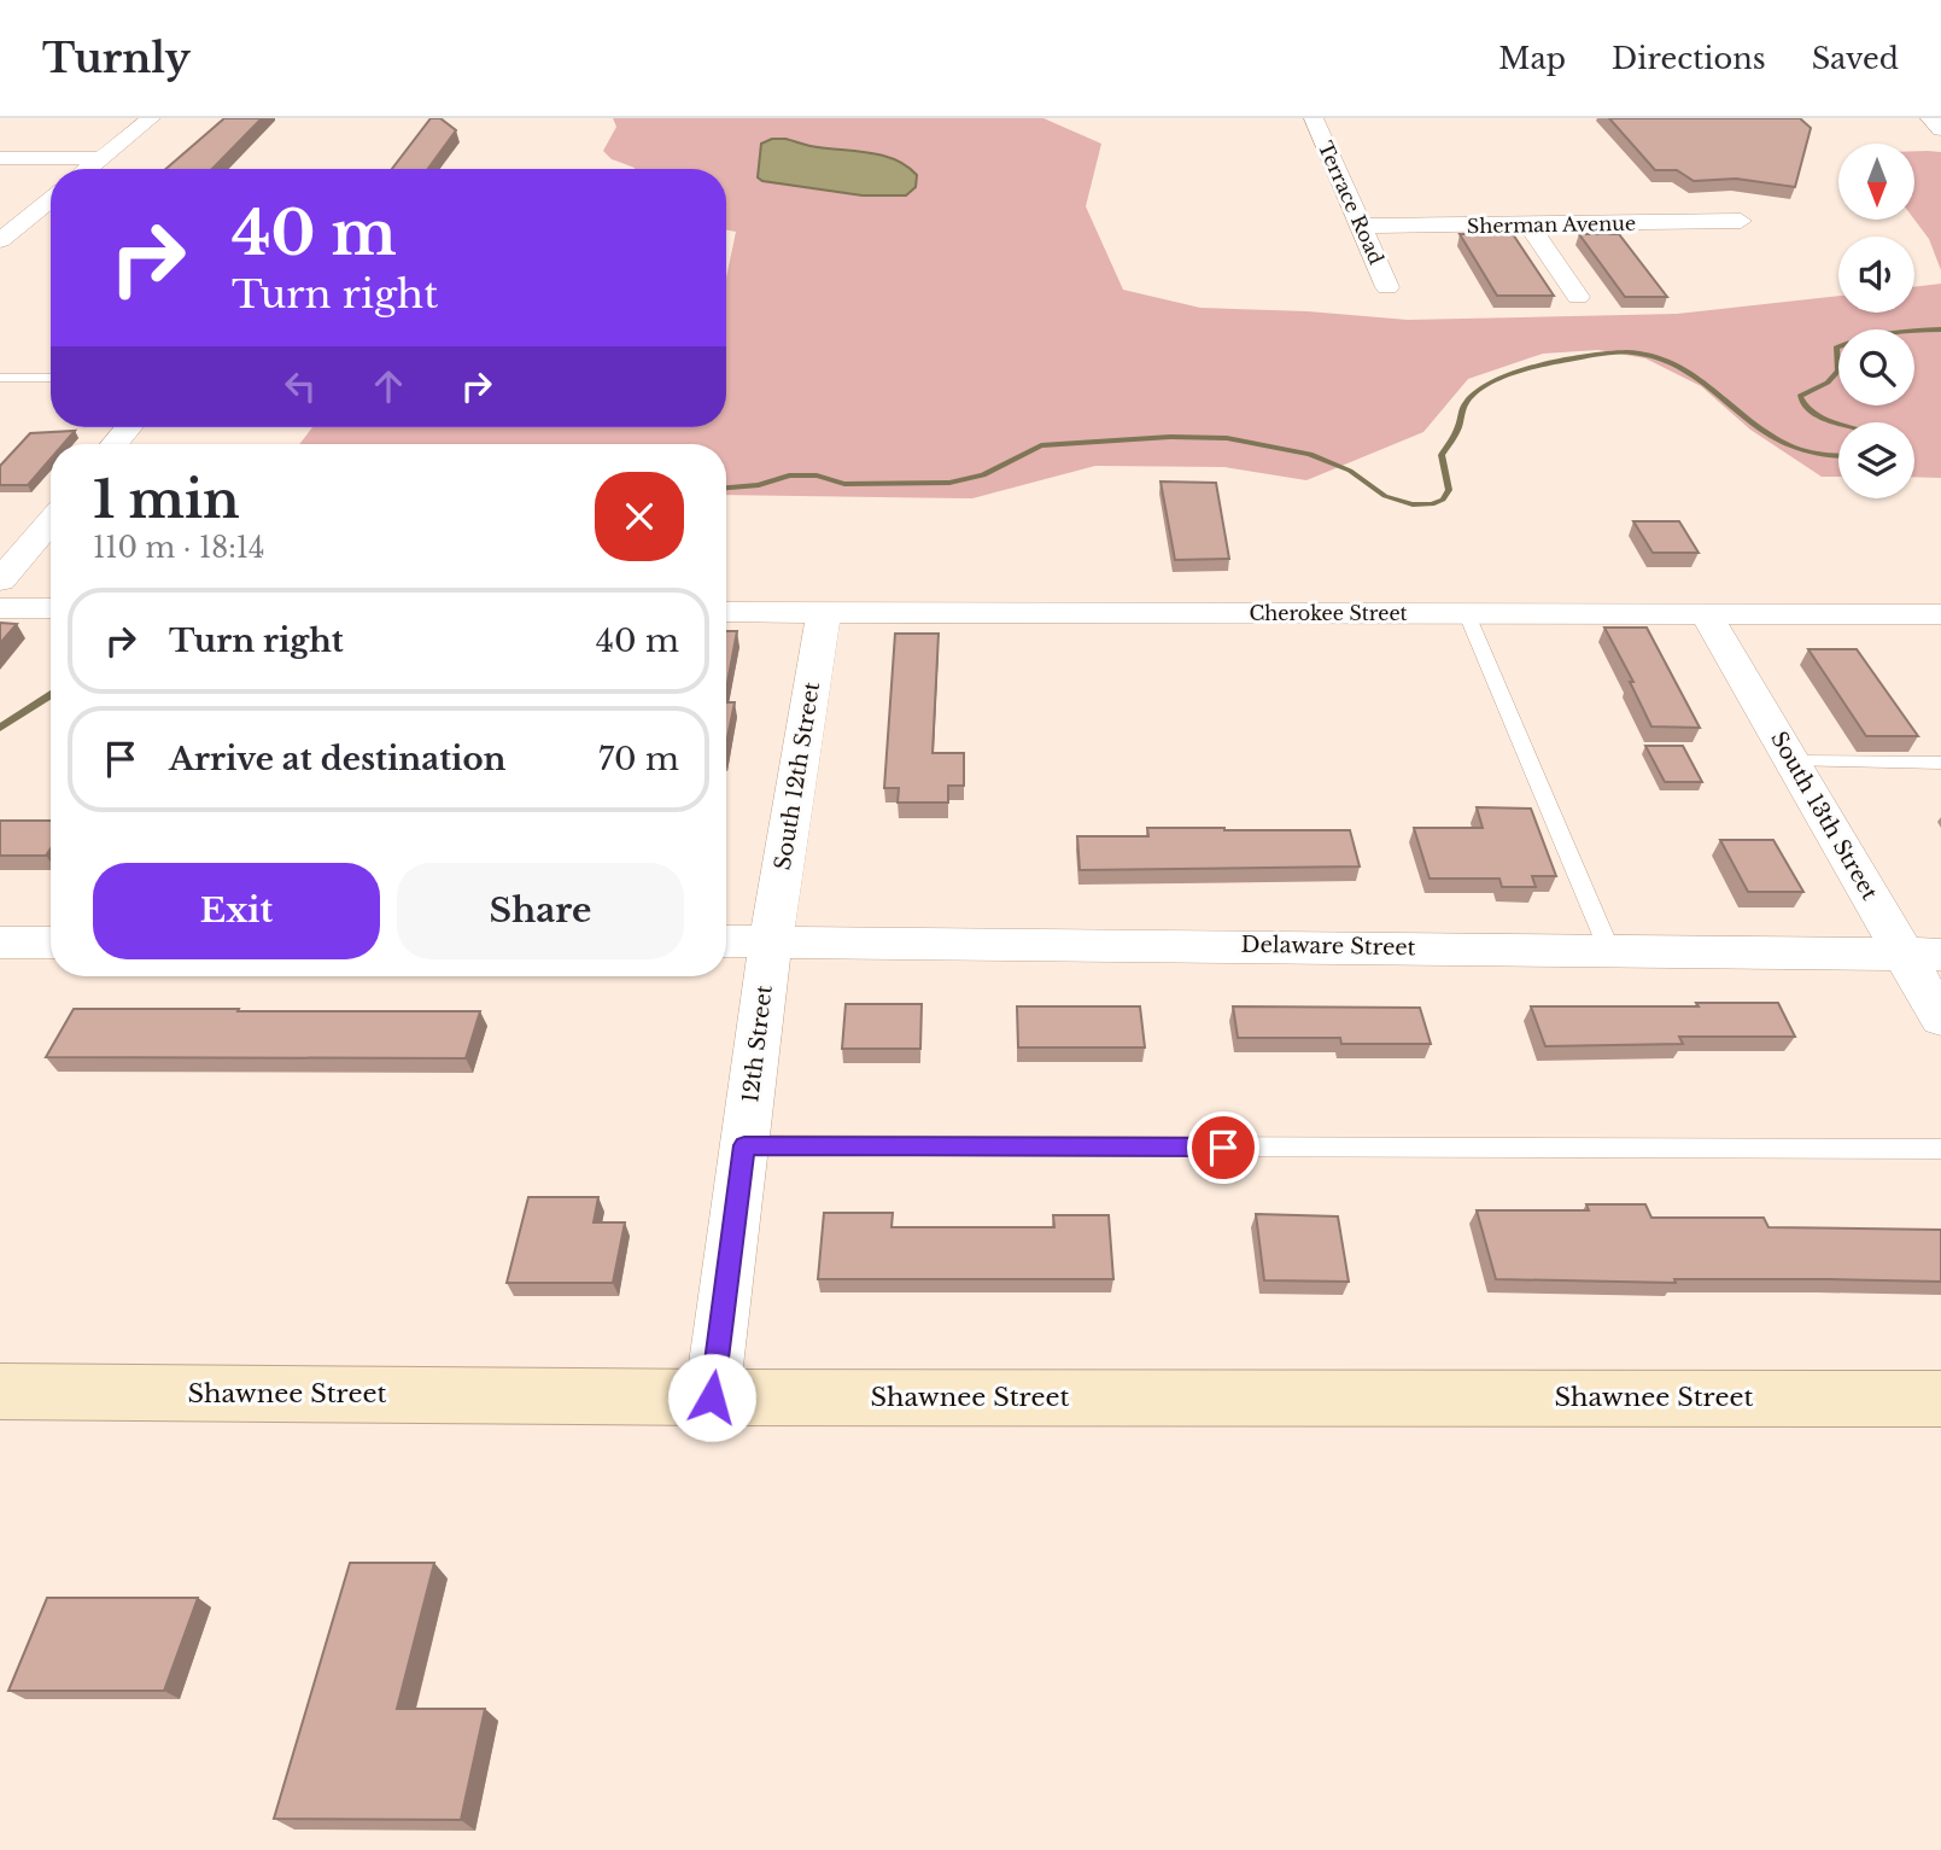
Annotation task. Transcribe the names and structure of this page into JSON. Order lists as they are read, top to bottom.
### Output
{
  "streets": {
    "street": [
      "Terrace Road",
      "Sherman Avenue",
      "Cherokee Street",
      "South 12th Street",
      "South 13th Street",
      "Delaware Street",
      "12th Street",
      "Shawnee Street"
    ]
  },
  "crossings": [
    ["Terrace Road", "Sherman Avenue"],
    ["Cherokee Street", "South 12th Street"],
    ["Cherokee Street", "South 13th Street"],
    ["South 12th Street", "Delaware Street"],
    ["South 12th Street", "12th Street"],
    ["South 13th Street", "Delaware Street"],
    ["Delaware Street", "12th Street"],
    ["12th Street", "Shawnee Street"]
  ],
  "north": "bottom",
  "page": {
    "header": "Turnly",
    "nav": ["Map", "Directions", "Saved"],
    "turn": ["40 m", "Turn right"],
    "heading": ["1 min", "110 m · 18:14"],
    "list": [
      {
        "name": "Turn right",
        "value": "40 m"
      },
      {
        "name": "Arrive at destination",
        "value": "70 m"
      }
    ],
    "buttons": ["Exit", "Share"]
  }
}
